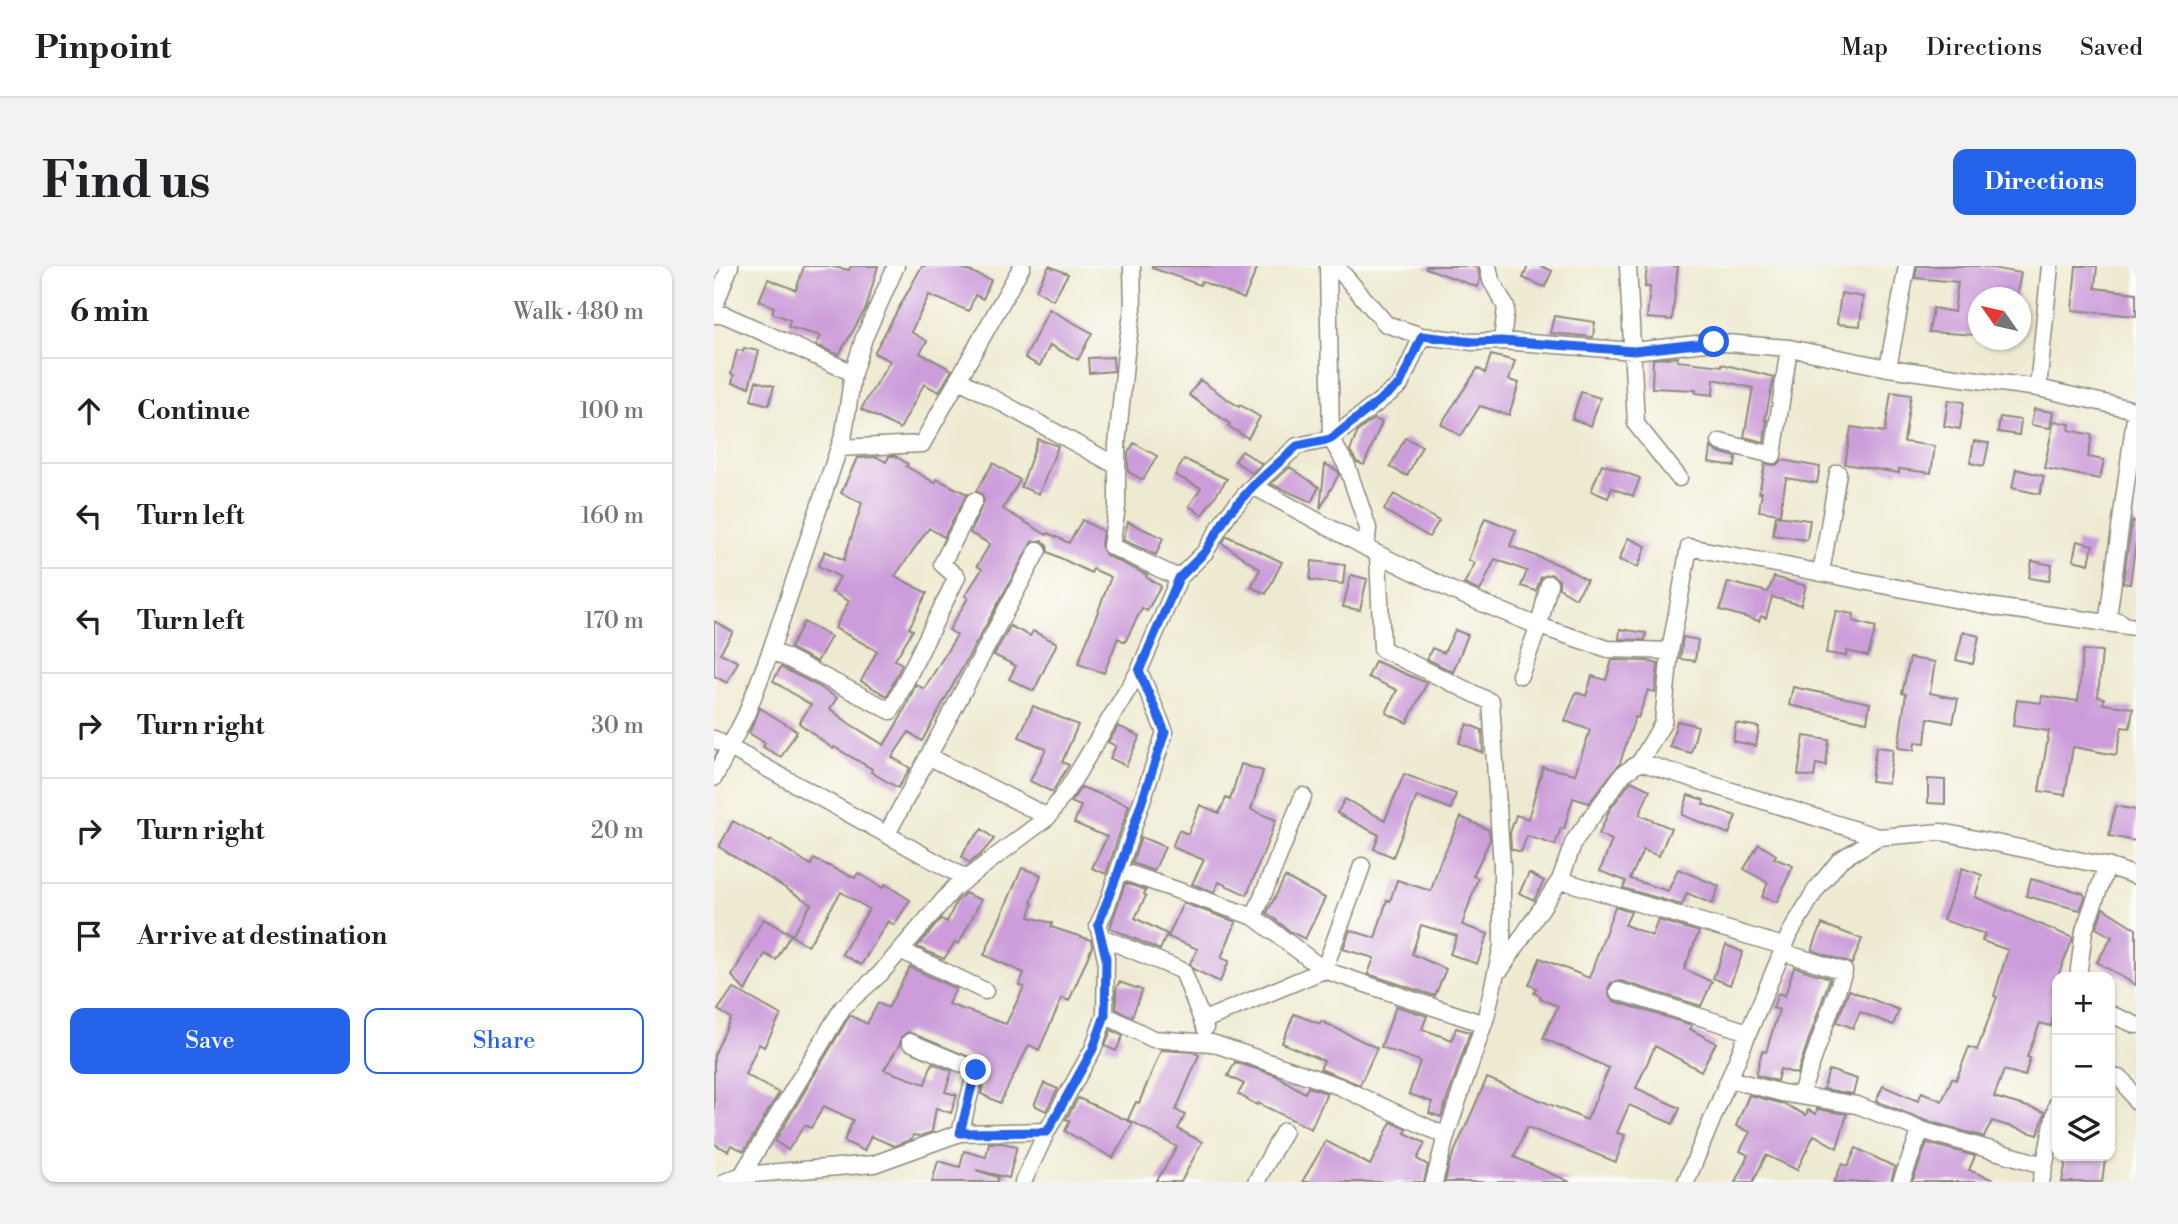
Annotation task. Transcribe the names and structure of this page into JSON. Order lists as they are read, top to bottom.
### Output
{
  "north": "top left",
  "page": {
    "header": "Pinpoint",
    "nav": ["Map", "Directions", "Saved"],
    "buttons": [
      "Directions",
      ["Save", "Share"]
    ],
    "title": "Find us",
    "heading": ["6 min", "Walk · 480 m"],
    "list": [
      ["Continue", "100 m"],
      ["Turn left", "160 m"],
      ["Turn left", "170 m"],
      ["Turn right", "30 m"],
      ["Turn right", "20 m"],
      "Arrive at destination"
    ],
    "map_buttons": ["+", "−"]
  }
}
